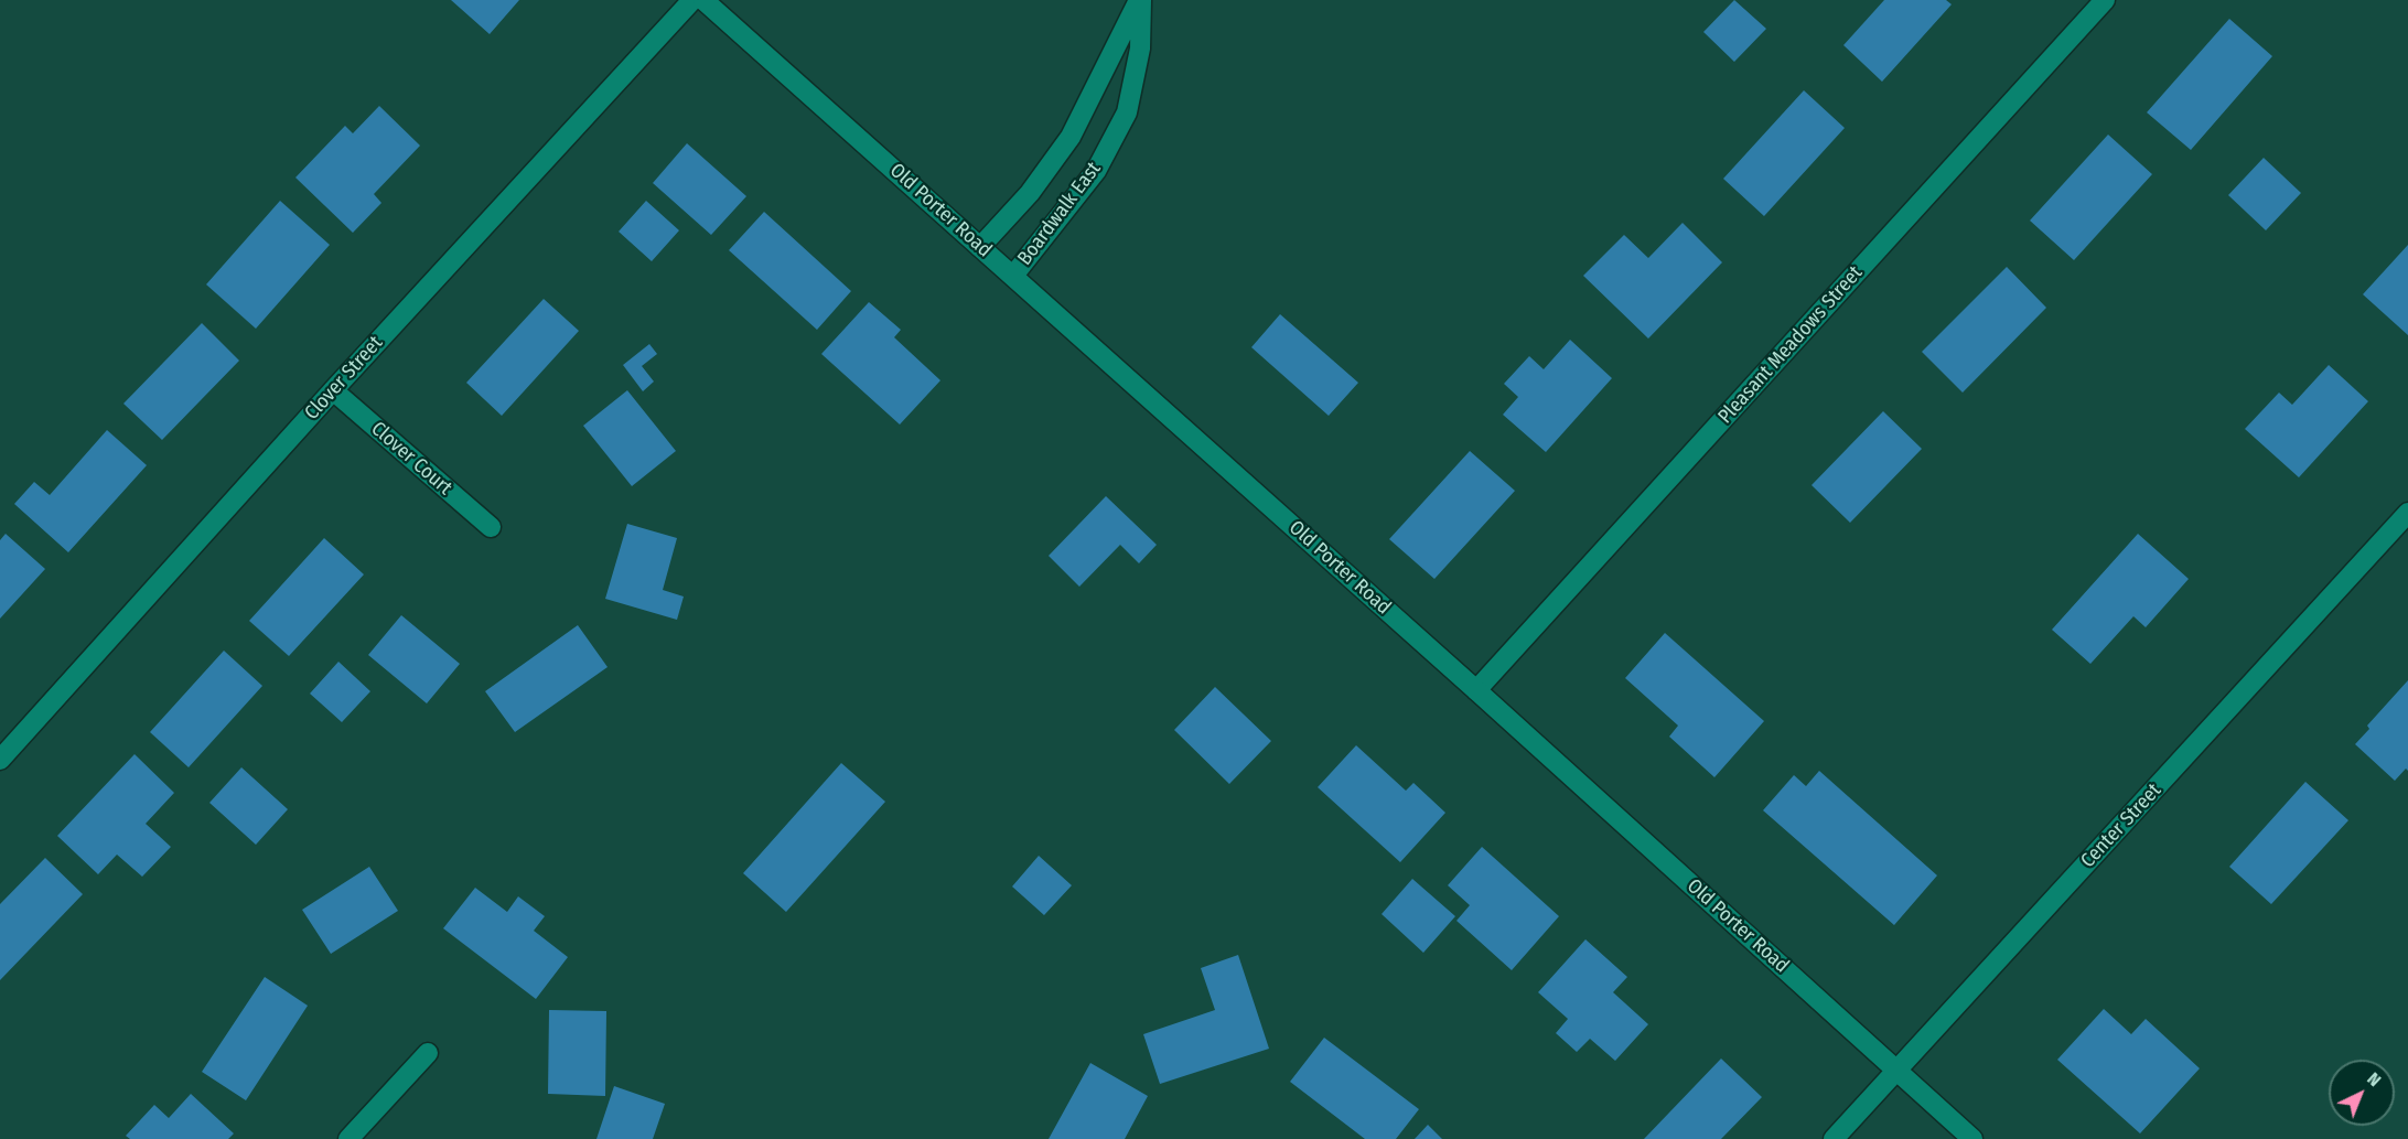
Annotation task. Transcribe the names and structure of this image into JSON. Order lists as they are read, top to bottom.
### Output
{
  "streets": {
    "street": [
      "Old Porter Road",
      "Boardwalk East",
      "Pleasant Meadows Street",
      "Clover Street",
      "Clover Court",
      "Center Street"
    ]
  },
  "crossings": [
    ["Old Porter Road", "Boardwalk East"],
    ["Old Porter Road", "Pleasant Meadows Street"],
    ["Old Porter Road", "Center Street"],
    ["Clover Street", "Clover Court"]
  ],
  "north": "top right"
}
